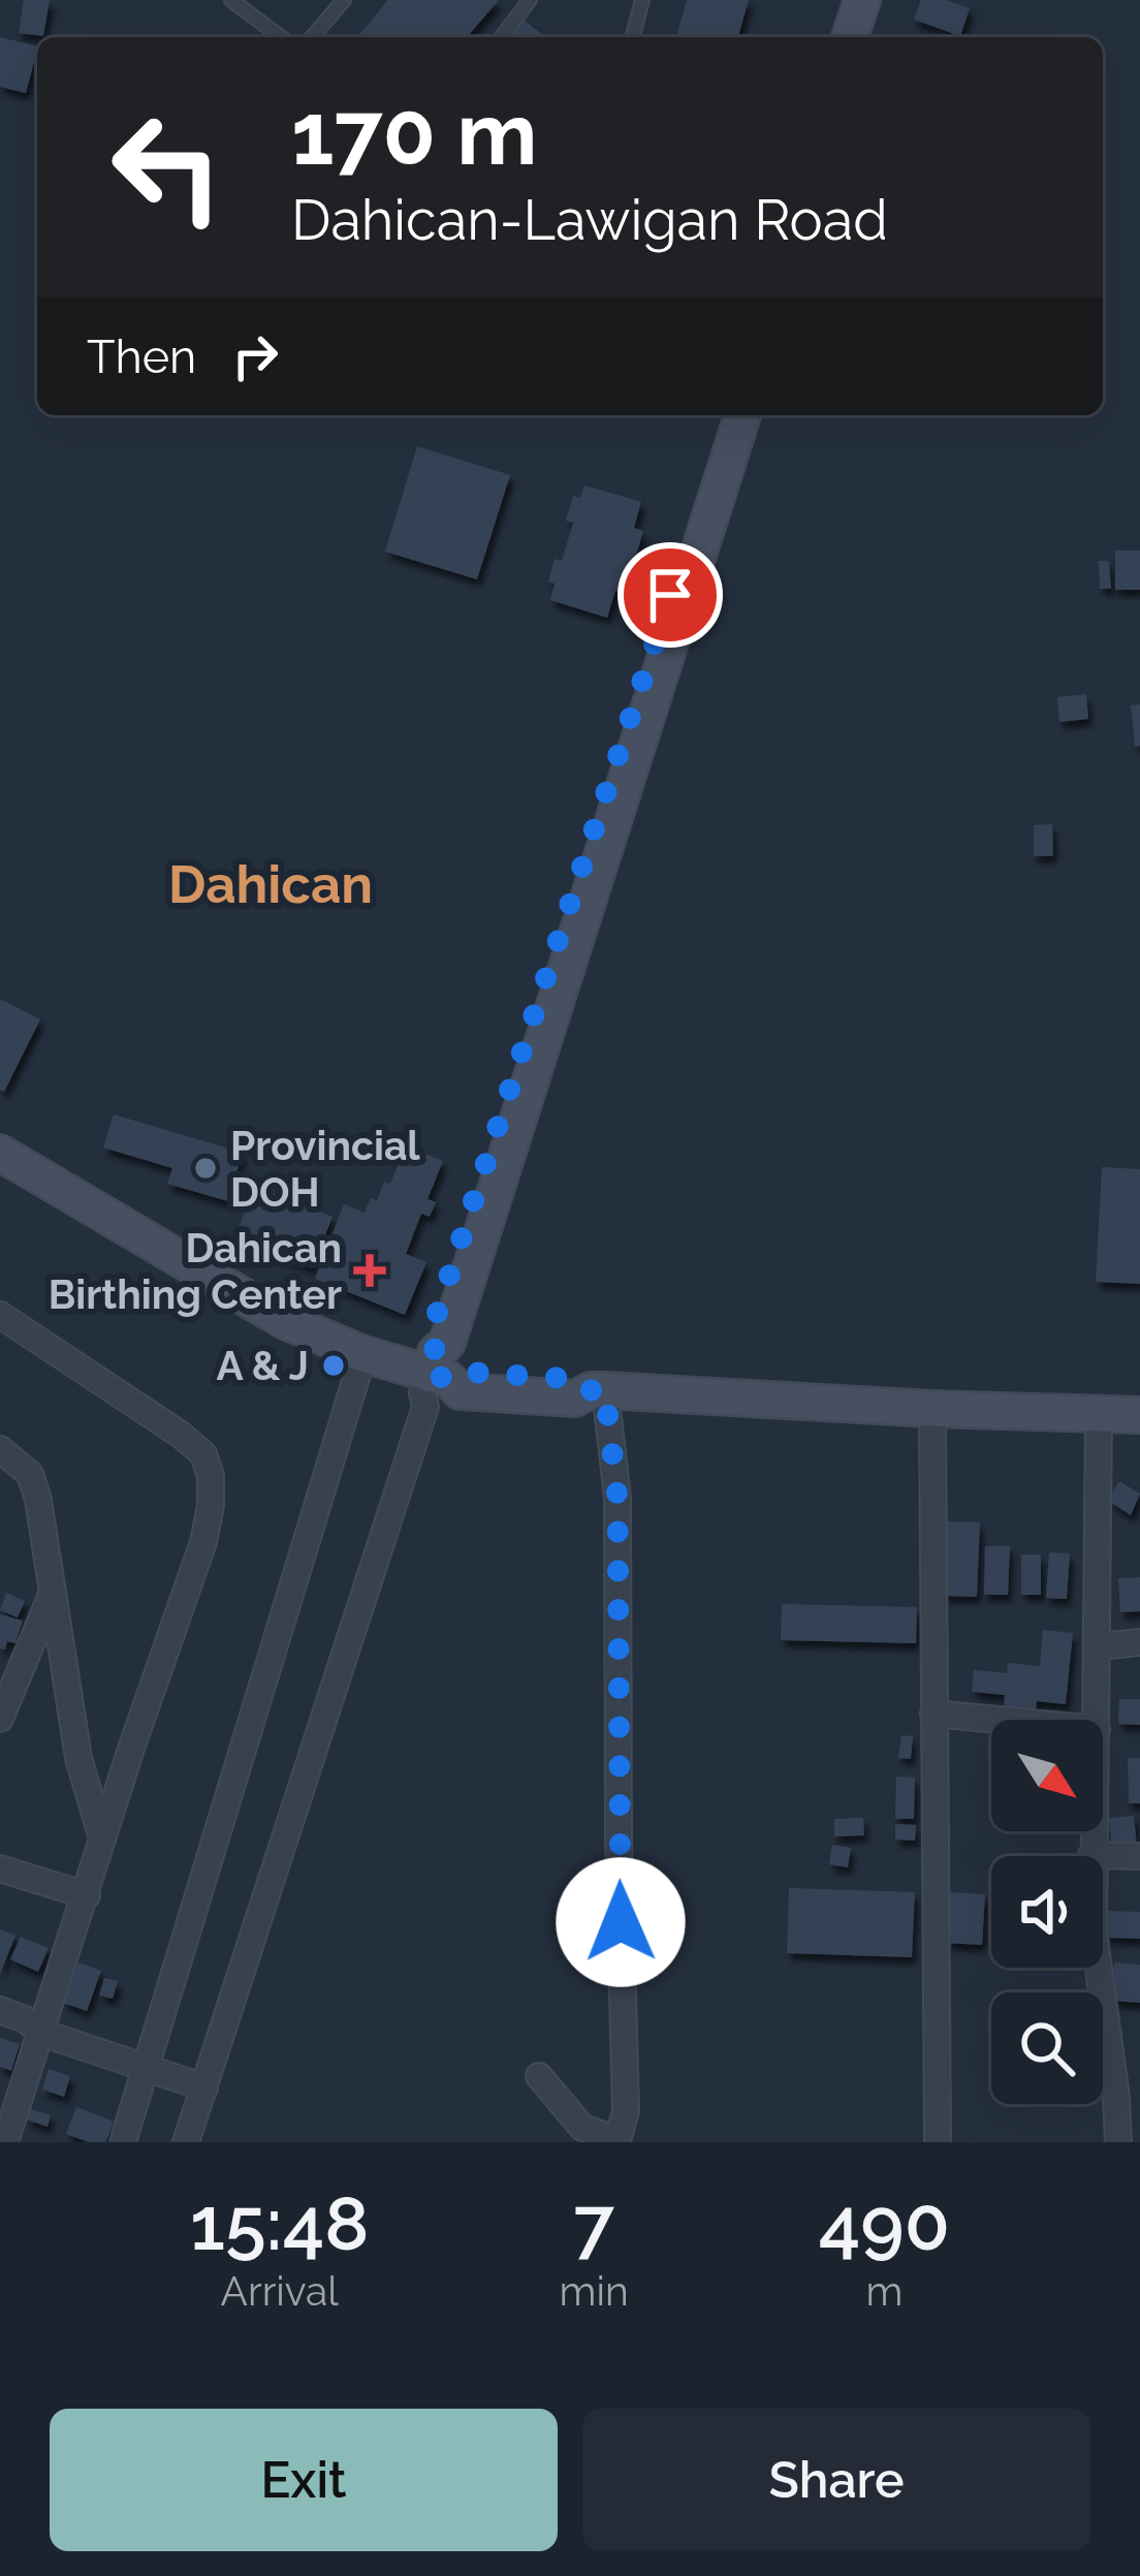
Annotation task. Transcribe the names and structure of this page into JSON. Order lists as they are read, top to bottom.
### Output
{
  "districts": ["Dahican"],
  "places": {
    "other": ["Provincial DOH", "A & J"],
    "health": ["Dahican Birthing Center"]
  },
  "north": "bottom right",
  "page": {
    "turn": ["170 m", "Dahican-Lawigan Road"],
    "then": "Then",
    "eta": [
      "15:48",
      "Arrival",
      "7",
      "min",
      "490",
      "m"
    ],
    "buttons": ["Exit", "Share"]
  }
}
